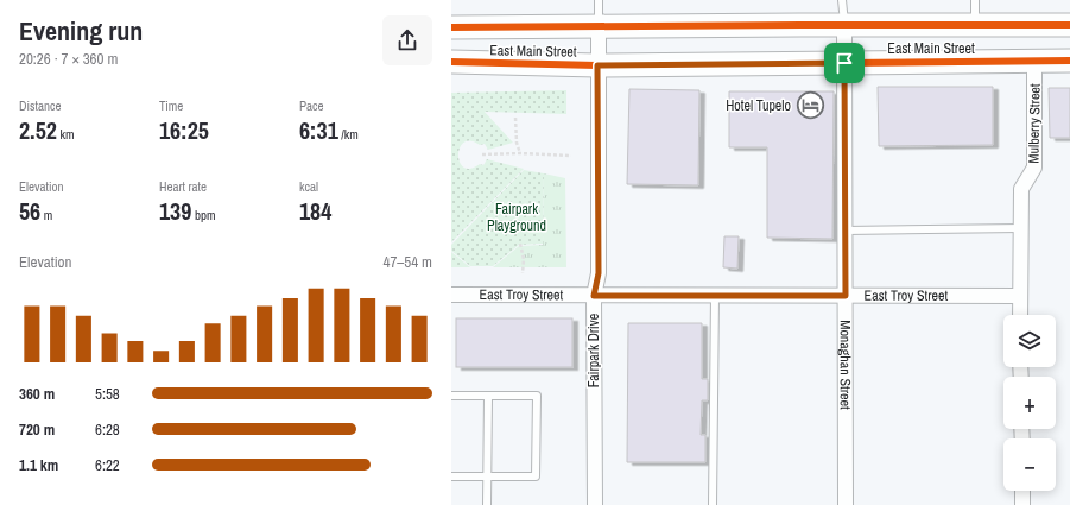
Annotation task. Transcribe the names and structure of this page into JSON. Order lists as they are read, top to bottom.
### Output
{
  "streets": {
    "main road": ["East Main Street"],
    "street": [
      "Mulberry Street",
      "East Troy Street",
      "Fairpark Drive",
      "Monaghan Street"
    ]
  },
  "crossings": [
    ["East Main Street", "Mulberry Street"],
    ["East Main Street", "Fairpark Drive"],
    ["East Main Street", "Monaghan Street"],
    ["Mulberry Street", "East Troy Street"],
    ["East Troy Street", "Fairpark Drive"],
    ["East Troy Street", "Monaghan Street"]
  ],
  "parks": ["Fairpark Playground"],
  "places": {
    "hotel": ["Hotel Tupelo"]
  },
  "page": {
    "heading": ["Evening run", "20:26 · 7 × 360 m"],
    "stats": [
      ["Distance", "2.52 km"],
      ["Time", "16:25"],
      ["Pace", "6:31 /km"],
      ["Elevation", "56 m"],
      ["Heart rate", "139 bpm"],
      ["kcal", "184"]
    ],
    "chart": ["Elevation", "47–54 m"],
    "map_buttons": ["+", "−"],
    "list": [
      {
        "name": "360 m",
        "note": "5:58"
      },
      {
        "name": "720 m",
        "note": "6:28"
      },
      {
        "name": "1.1 km",
        "note": "6:22"
      }
    ]
  }
}
